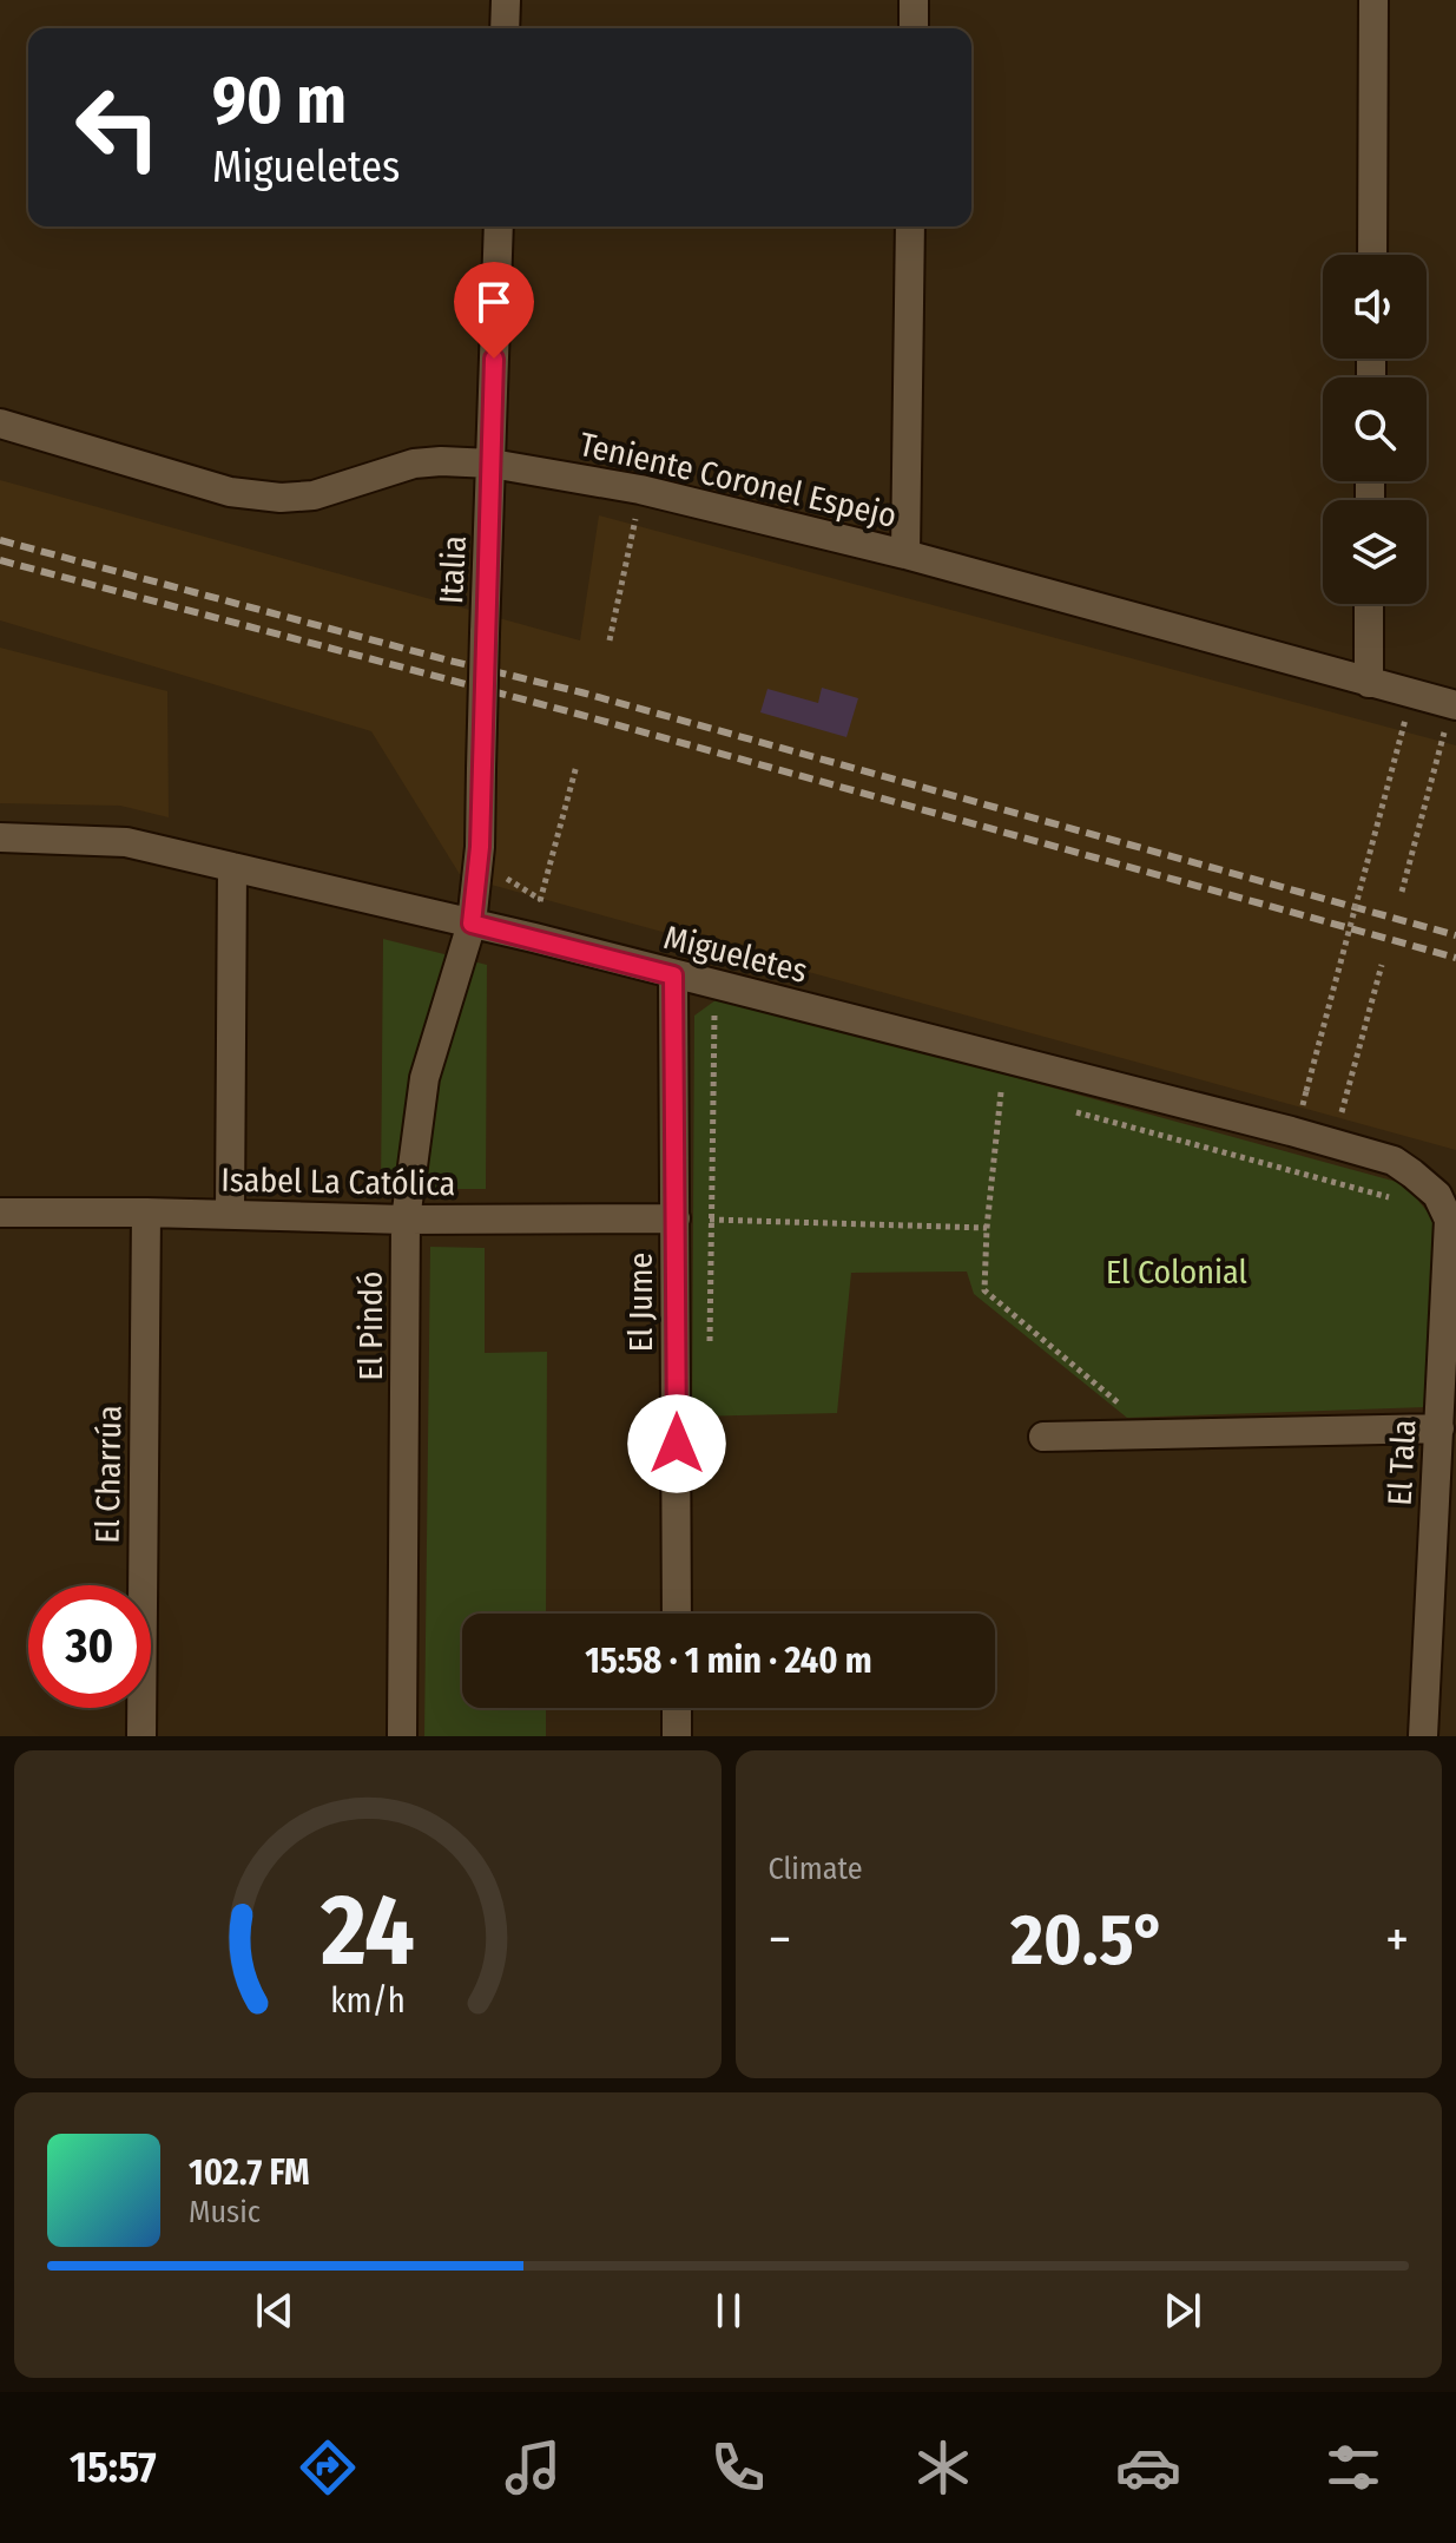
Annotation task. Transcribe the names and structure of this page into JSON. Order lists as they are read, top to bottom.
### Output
{
  "streets": {
    "street": [
      "Teniente Coronel Espejo",
      "Italia",
      "Migueletes",
      "Isabel La Católica",
      "El Jume",
      "El Pindó",
      "El Tala",
      "El Charrúa"
    ]
  },
  "crossings": [
    ["Teniente Coronel Espejo", "Italia"],
    ["Italia", "Migueletes"],
    ["Italia", "El Pindó"],
    ["Migueletes", "El Jume"],
    ["Migueletes", "El Pindó"],
    ["Migueletes", "El Tala"],
    ["Isabel La Católica", "El Jume"],
    ["Isabel La Católica", "El Pindó"],
    ["Isabel La Católica", "El Charrúa"]
  ],
  "parks": ["El Colonial"],
  "page": {
    "turn": ["90 m", "Migueletes"],
    "limit": "30",
    "trip": "15:58 · 1 min · 240 m",
    "tile": "Climate",
    "heat": ["−", "20.5°", "+"],
    "song": ["102.7 FM", "Music"],
    "tabs": "15:57",
    "gauge": ["24", "km/h"]
  }
}
